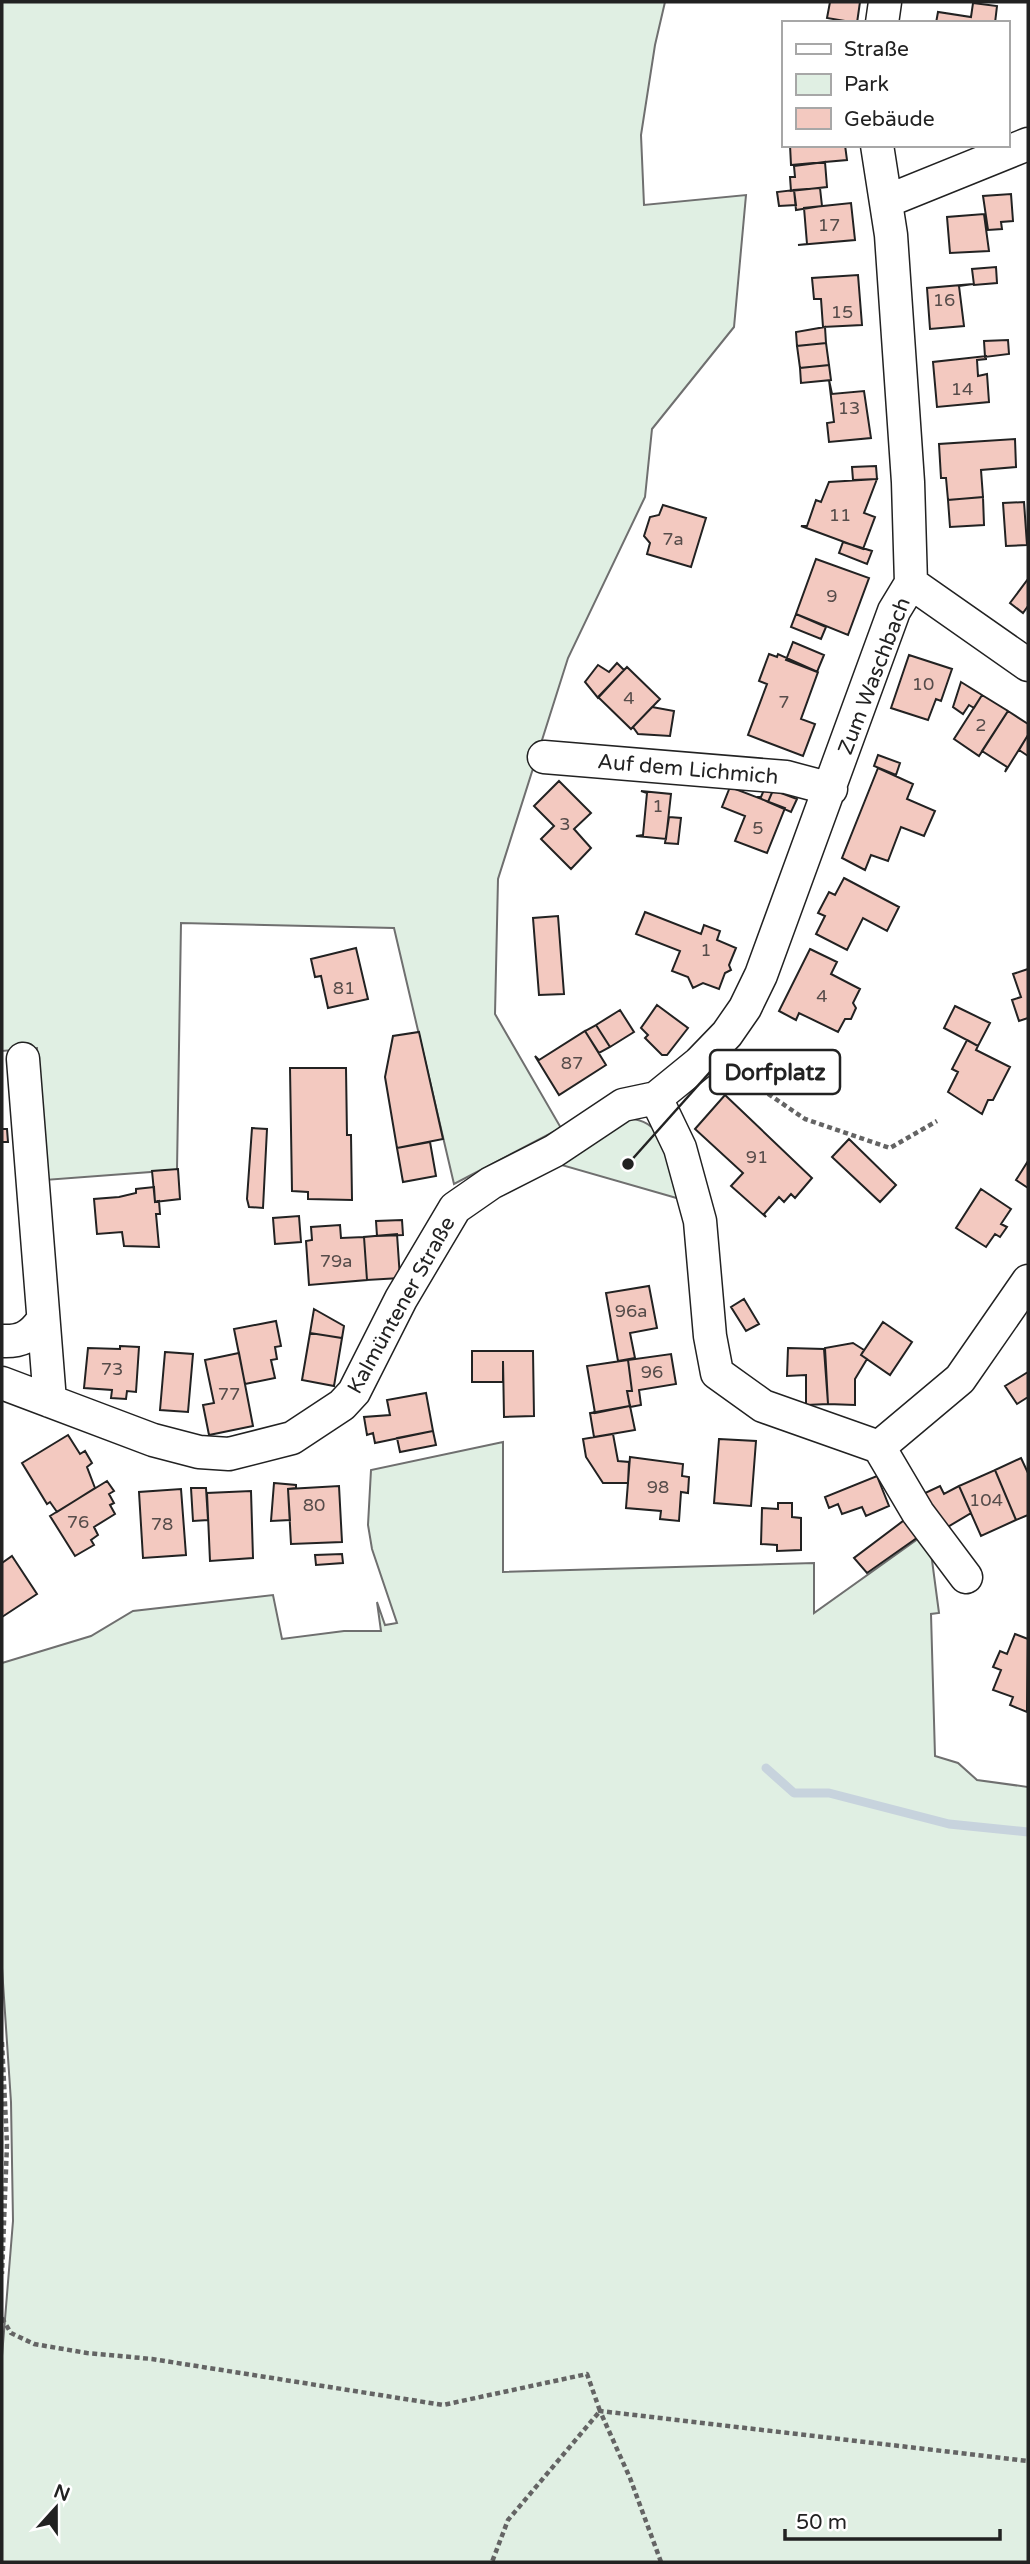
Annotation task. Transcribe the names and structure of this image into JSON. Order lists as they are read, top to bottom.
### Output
{
  "streets": {
    "street": ["Zum Waschbach", "Auf dem Lichmich", "Kalmüntener Straße"]
  },
  "crossings": [
    ["Zum Waschbach", "Auf dem Lichmich"],
    ["Zum Waschbach", "Kalmüntener Straße"]
  ],
  "places": ["Dorfplatz"],
  "house_numbers": [
    "17",
    "16",
    "15",
    "14",
    "13",
    "11",
    "7a",
    "9",
    "10",
    "4",
    "7",
    "2",
    "1",
    "3",
    "5",
    "1",
    "81",
    "4",
    "87",
    "91",
    "79a",
    "96a",
    "73",
    "96",
    "77",
    "98",
    "104",
    "80",
    "76",
    "78"
  ],
  "legend": ["Straße", "Park", "Gebäude"],
  "scale_bar": "50 m",
  "north": "top"
}
